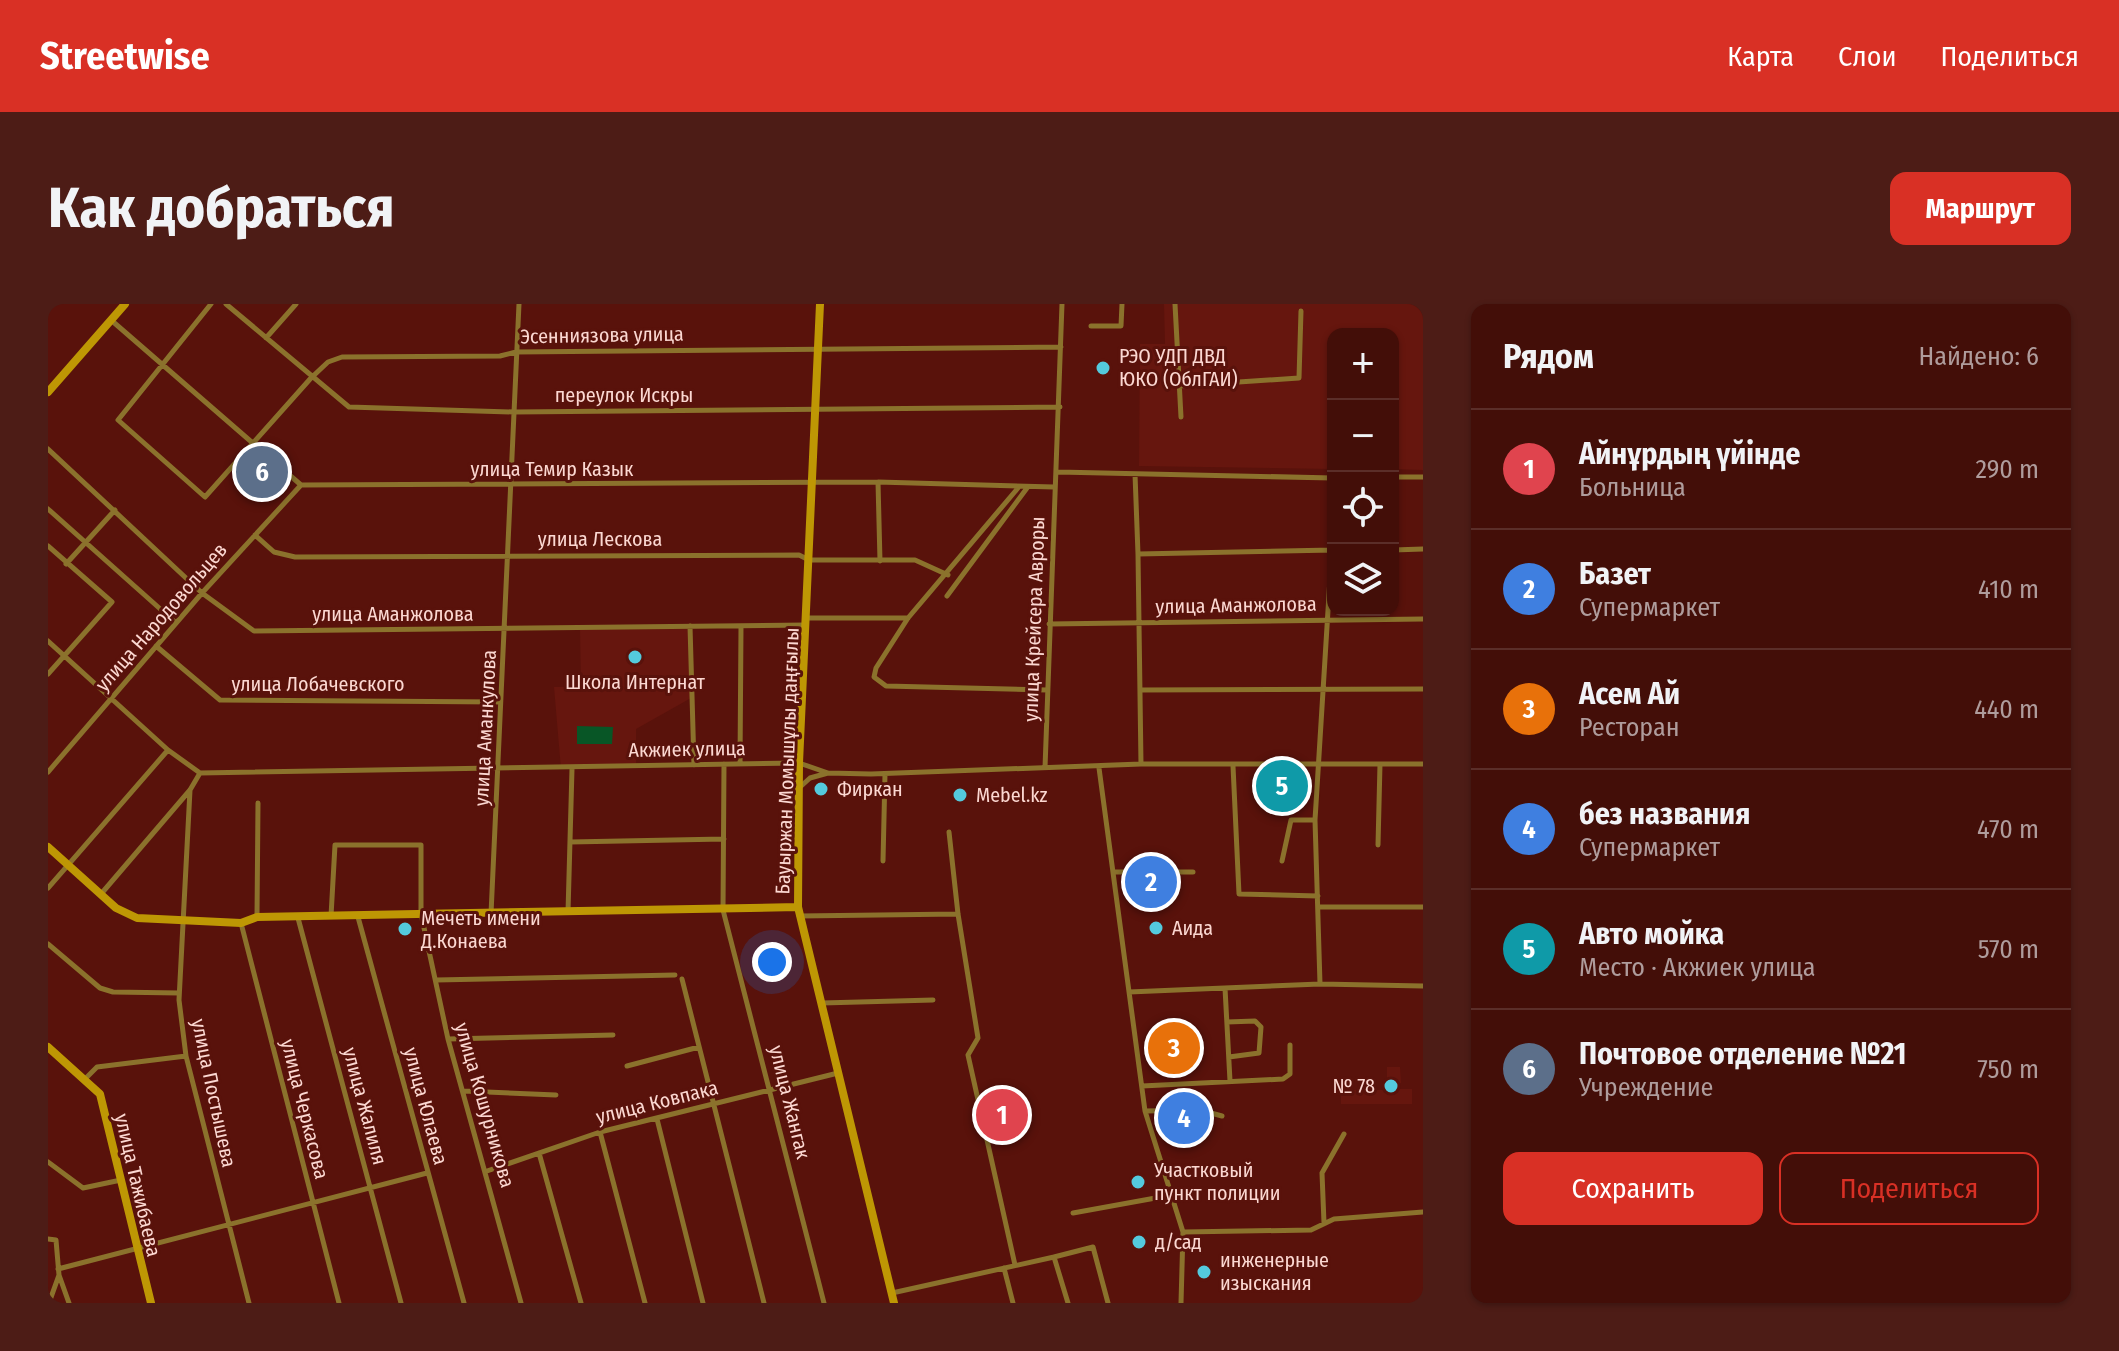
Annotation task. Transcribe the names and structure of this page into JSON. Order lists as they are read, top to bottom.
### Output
{
  "streets": {
    "street": [
      "Эсенниязова улица",
      "переулок Искры",
      "улица Темир Казык",
      "улица Лескова",
      "улица Аманжолова",
      "улица Народовольцев",
      "улица Крейсера Авроры",
      "улица Лобачевского",
      "улица Аманкулова",
      "Акжиек улица",
      "Бауыржан Момышұлы даңғылы",
      "улица Постышева",
      "улица Ковпака",
      "улица Жангак",
      "улица Кошурникова",
      "улица Жалиля",
      "улица Юлаева",
      "улица Черкасова",
      "улица Тажибаева"
    ]
  },
  "crossings": [
    ["Эсенниязова улица", "переулок Искры"],
    ["Эсенниязова улица", "улица Крейсера Авроры"],
    ["Эсенниязова улица", "улица Аманкулова"],
    ["Эсенниязова улица", "Бауыржан Момышұлы даңғылы"],
    ["переулок Искры", "улица Крейсера Авроры"],
    ["переулок Искры", "улица Аманкулова"],
    ["переулок Искры", "Бауыржан Момышұлы даңғылы"],
    ["улица Темир Казык", "улица Народовольцев"],
    ["улица Темир Казык", "улица Крейсера Авроры"],
    ["улица Темир Казык", "улица Аманкулова"],
    ["улица Темир Казык", "Бауыржан Момышұлы даңғылы"],
    ["улица Лескова", "улица Народовольцев"],
    ["улица Лескова", "улица Аманкулова"],
    ["улица Лескова", "Бауыржан Момышұлы даңғылы"],
    ["улица Аманжолова", "улица Народовольцев"],
    ["улица Аманжолова", "улица Крейсера Авроры"],
    ["улица Аманжолова", "улица Аманкулова"],
    ["улица Аманжолова", "Бауыржан Момышұлы даңғылы"],
    ["улица Народовольцев", "улица Лобачевского"],
    ["улица Крейсера Авроры", "Акжиек улица"],
    ["улица Лобачевского", "улица Аманкулова"],
    ["улица Аманкулова", "Акжиек улица"],
    ["Акжиек улица", "Бауыржан Момышұлы даңғылы"],
    ["Акжиек улица", "улица Жангак"],
    ["Бауыржан Момышұлы даңғылы", "улица Ковпака"],
    ["улица Ковпака", "улица Жангак"],
    ["улица Ковпака", "улица Кошурникова"]
  ],
  "places": [
    "РЭО УДП ДВД ЮКО (ОблГАИ)",
    "Школа Интернат",
    "Фиркан",
    "Mebel.kz",
    "Аида",
    "Мечеть имени Д.Конаева",
    "№ 78",
    "Участковый пункт полиции",
    "д/сад",
    "инженерные изыскания"
  ],
  "page": {
    "header": "Streetwise",
    "nav": ["Карта", "Слои", "Поделиться"],
    "buttons": [
      "Маршрут",
      ["Сохранить", "Поделиться"]
    ],
    "title": "Как добраться",
    "heading": ["Рядом", "Найдено: 6"],
    "map_buttons": ["+", "−"],
    "list": [
      {
        "mark": "1",
        "name": "Айнұрдың үйінде",
        "note": "Больница",
        "value": "290 m"
      },
      {
        "mark": "2",
        "name": "Базет",
        "note": "Супермаркет",
        "value": "410 m"
      },
      {
        "mark": "3",
        "name": "Асем Ай",
        "note": "Ресторан",
        "value": "440 m"
      },
      {
        "mark": "4",
        "name": "без названия",
        "note": "Супермаркет",
        "value": "470 m"
      },
      {
        "mark": "5",
        "name": "Авто мойка",
        "note": "Место · Акжиек улица",
        "value": "570 m"
      },
      {
        "mark": "6",
        "name": "Почтовое отделение №21",
        "note": "Учреждение",
        "value": "750 m"
      }
    ],
    "pins": [
      "6",
      "5",
      "2",
      "3",
      "1",
      "4"
    ]
  }
}
